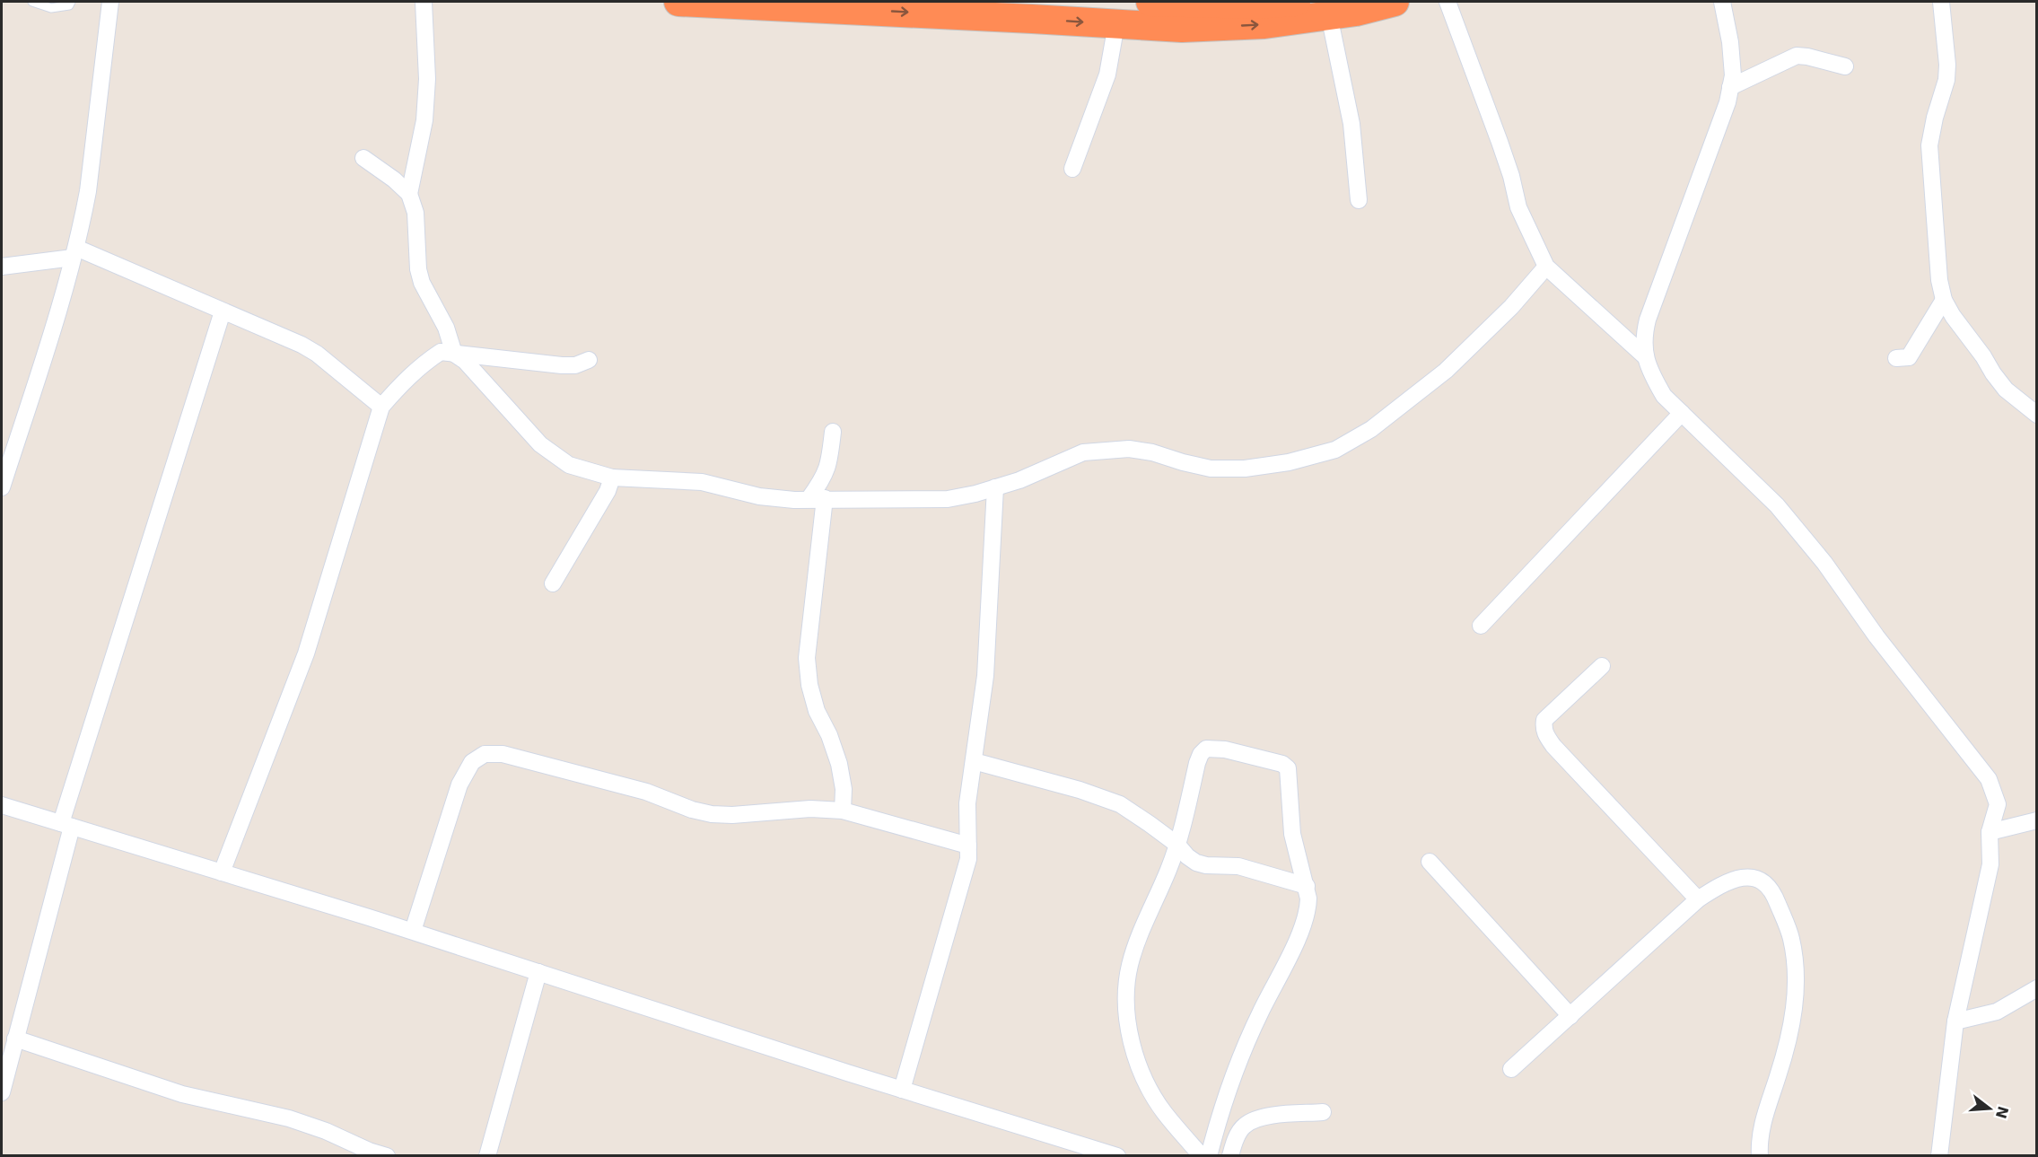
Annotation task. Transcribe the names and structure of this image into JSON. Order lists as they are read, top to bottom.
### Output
{
  "north": "right"
}
